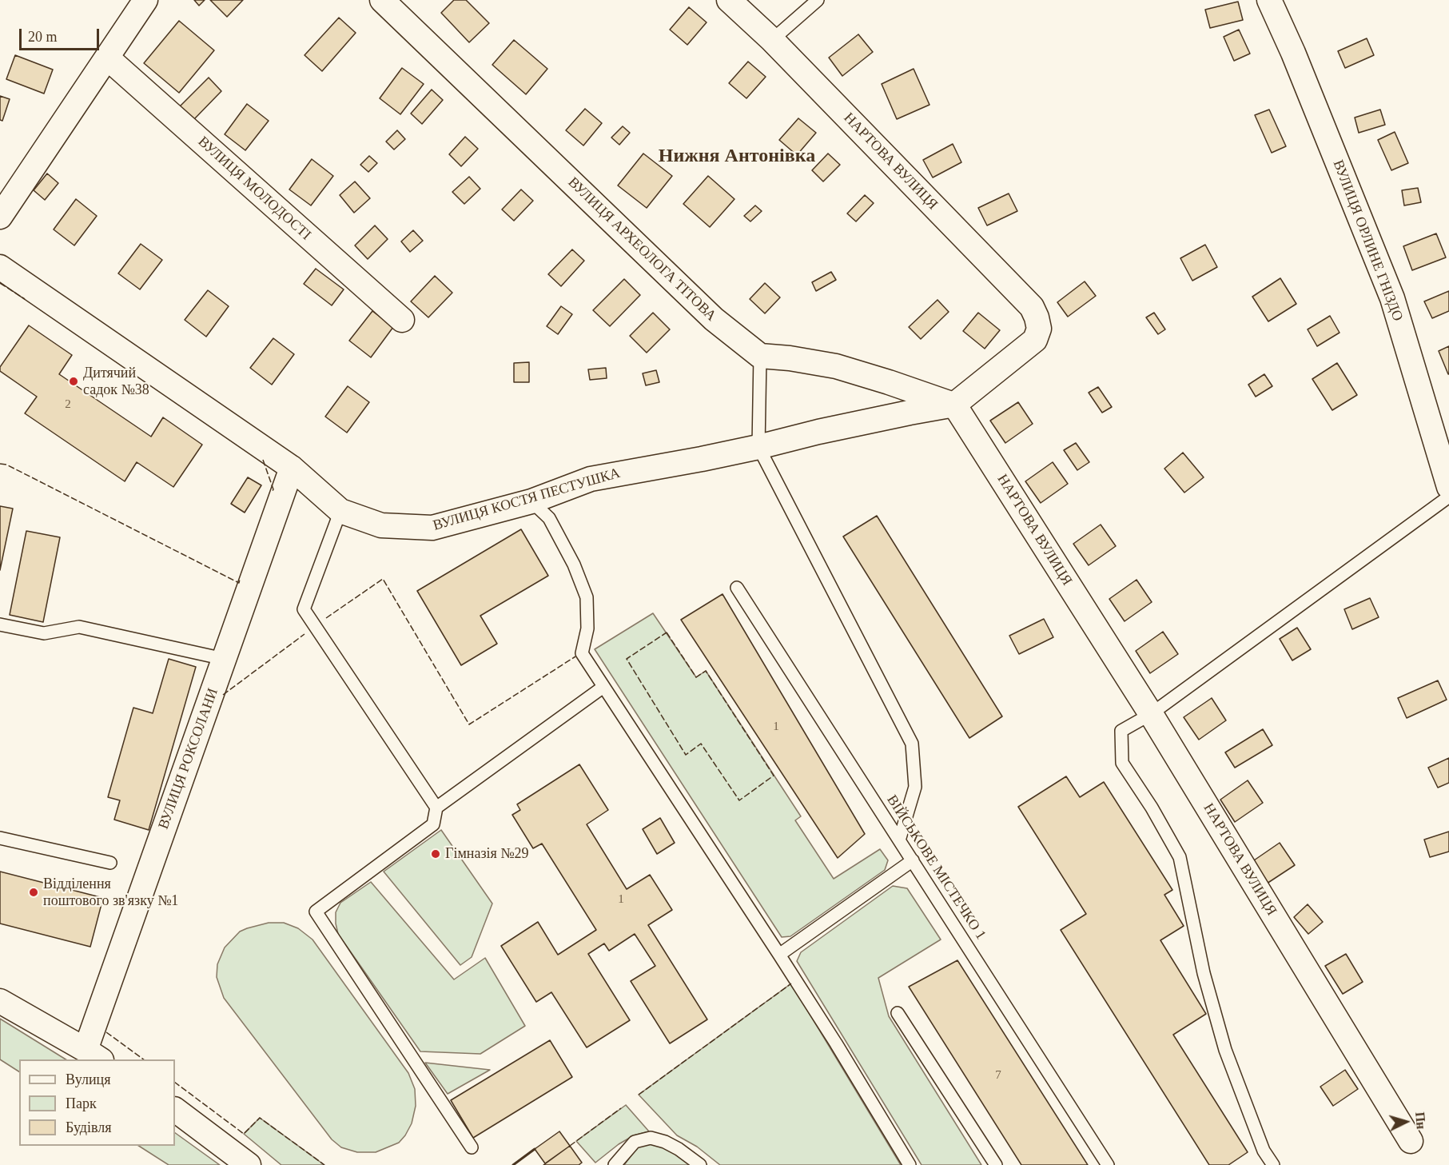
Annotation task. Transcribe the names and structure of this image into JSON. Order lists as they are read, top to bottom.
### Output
{
  "streets": {
    "street": [
      "НАРТОВА ВУЛИЦЯ",
      "ВУЛИЦЯ МОЛОДОСТІ",
      "ВУЛИЦЯ ОРЛИНЕ ГНІЗДО",
      "ВУЛИЦЯ АРХЕОЛОГА ТІТОВА",
      "ВУЛИЦЯ КОСТЯ ПЕСТУШКА",
      "ВУЛИЦЯ РОКСОЛАНИ"
    ],
    "lane": ["ВІЙСЬКОВЕ МІСТЕЧКО 1"]
  },
  "crossings": [
    ["НАРТОВА ВУЛИЦЯ", "ВУЛИЦЯ КОСТЯ ПЕСТУШКА"],
    ["ВУЛИЦЯ КОСТЯ ПЕСТУШКА", "ВУЛИЦЯ РОКСОЛАНИ"]
  ],
  "districts": ["Нижня Антонівка"],
  "places": ["Дитячий садок №38", "Гімназія №29", "Відділення поштового зв'язку №1"],
  "house_numbers": [
    "2",
    "1",
    "1",
    "7"
  ],
  "legend": ["Вулиця", "Парк", "Будівля"],
  "scale_bar": "20 m",
  "north": "right"
}
